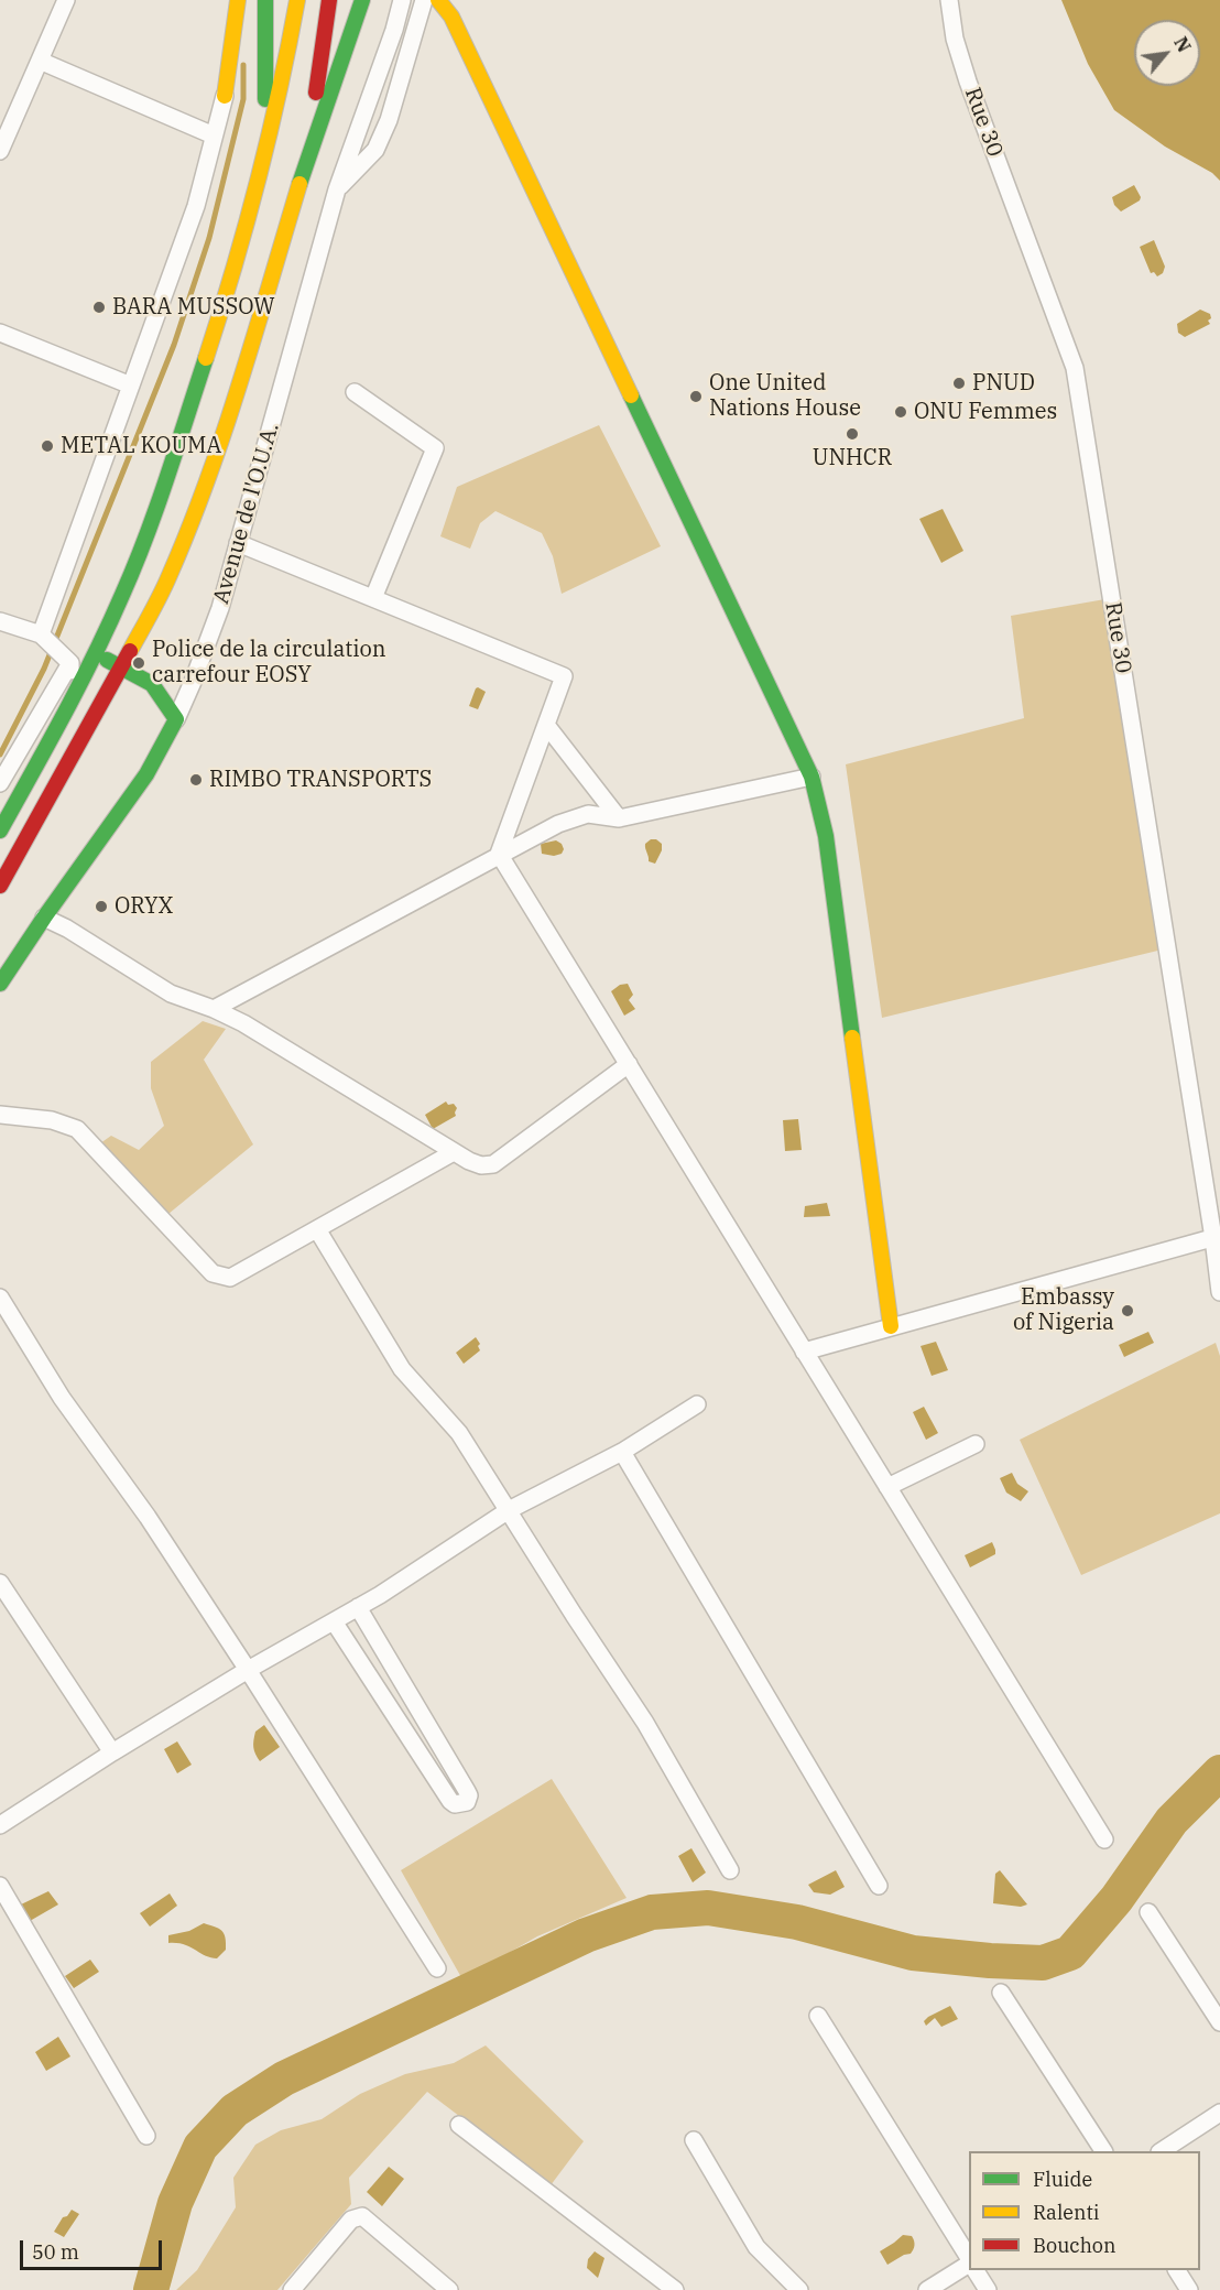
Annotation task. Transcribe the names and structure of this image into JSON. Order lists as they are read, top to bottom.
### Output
{
  "streets": {
    "main road": ["Avenue de l'O.U.A."],
    "street": ["Rue 30"]
  },
  "places": [
    "BARA MUSSOW",
    "PNUD",
    "One United Nations House",
    "ONU Femmes",
    "UNHCR",
    "METAL KOUMA",
    "Police de la circulation carrefour EOSY",
    "RIMBO TRANSPORTS",
    "ORYX",
    "Embassy of Nigeria"
  ],
  "legend": ["Fluide", "Ralenti", "Bouchon"],
  "scale_bar": "50 m",
  "north": "top right"
}
